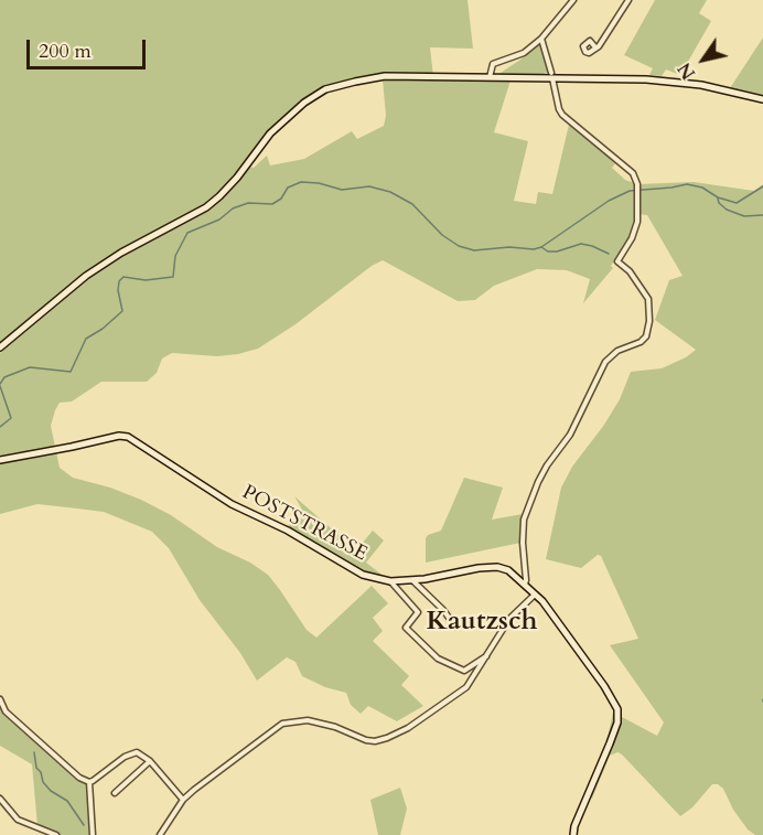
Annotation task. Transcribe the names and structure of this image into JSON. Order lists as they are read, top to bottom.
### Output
{
  "streets": {
    "street": ["POSTSTRASSE"]
  },
  "districts": ["Kautzsch"],
  "scale_bar": "200 m",
  "north": "bottom left"
}
